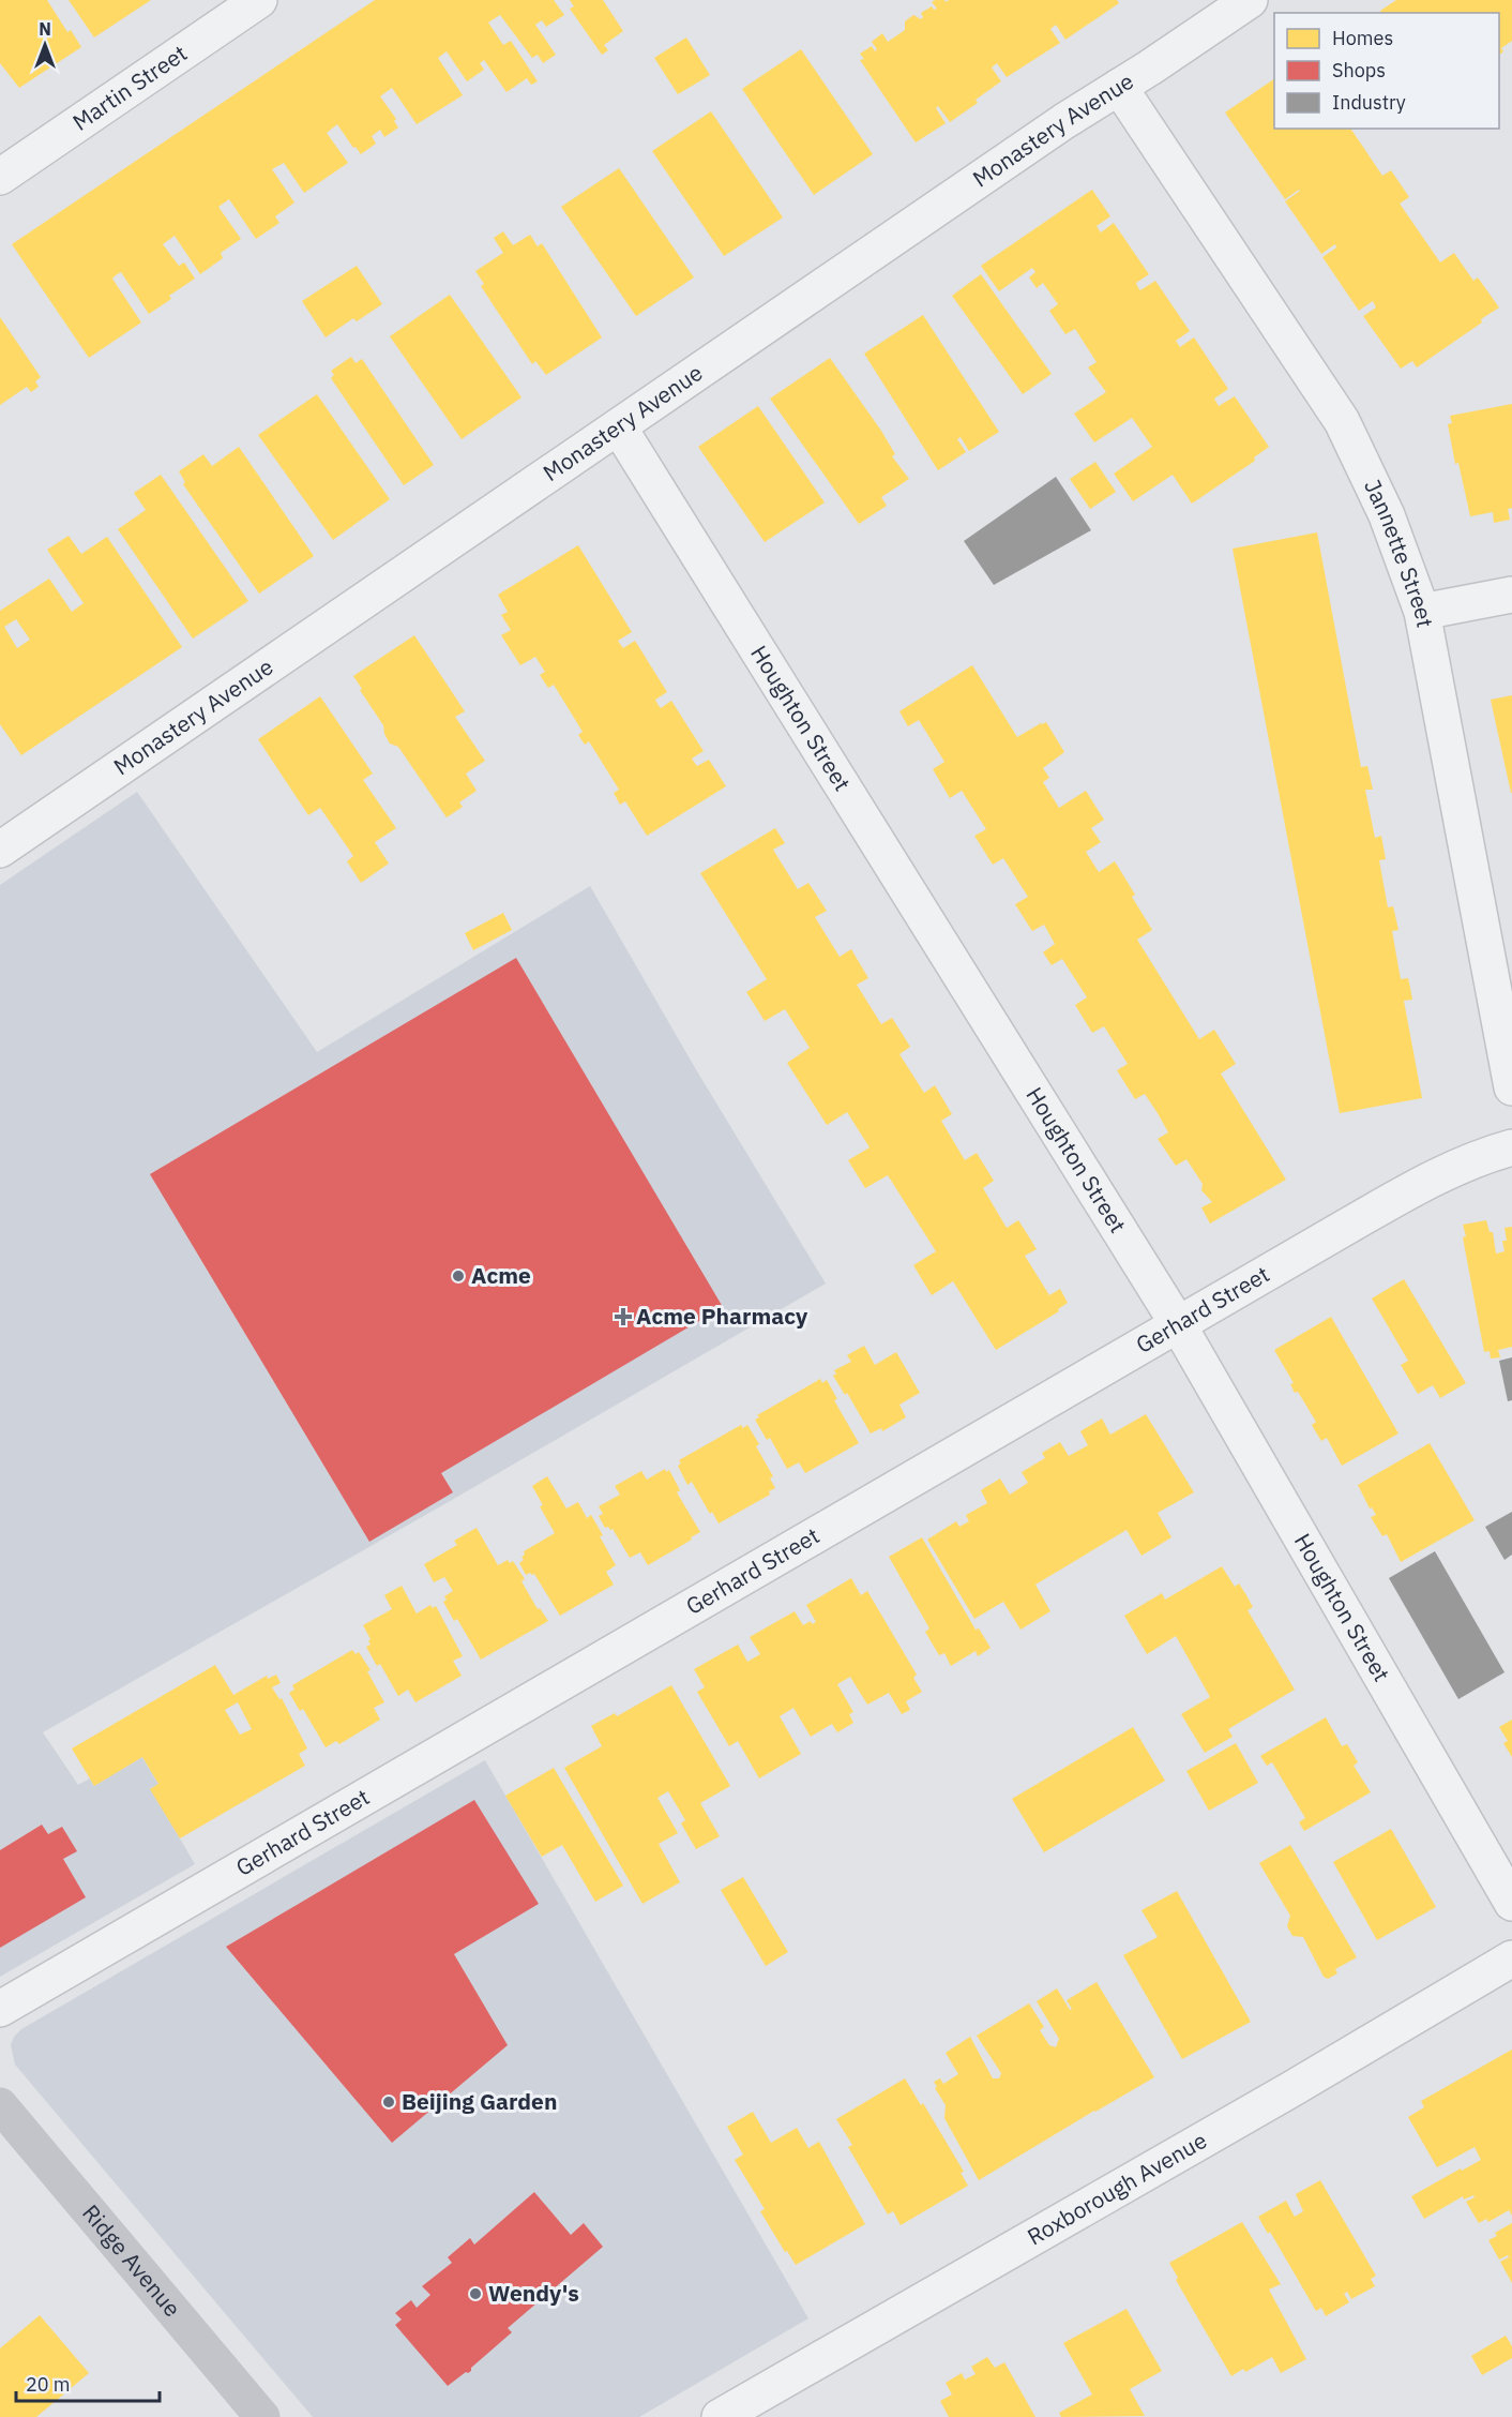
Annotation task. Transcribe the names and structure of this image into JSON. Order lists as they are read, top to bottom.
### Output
{
  "streets": {
    "main road": ["Ridge Avenue"],
    "street": [
      "Martin Street",
      "Monastery Avenue",
      "Jannette Street",
      "Houghton Street",
      "Gerhard Street",
      "Roxborough Avenue"
    ]
  },
  "crossings": [
    ["Monastery Avenue", "Jannette Street"],
    ["Monastery Avenue", "Houghton Street"],
    ["Houghton Street", "Gerhard Street"]
  ],
  "places": {
    "other": ["Acme", "Beijing Garden", "Wendy's"],
    "health": ["Acme Pharmacy"]
  },
  "legend": ["Homes", "Shops", "Industry"],
  "scale_bar": "20 m",
  "north": "top"
}
